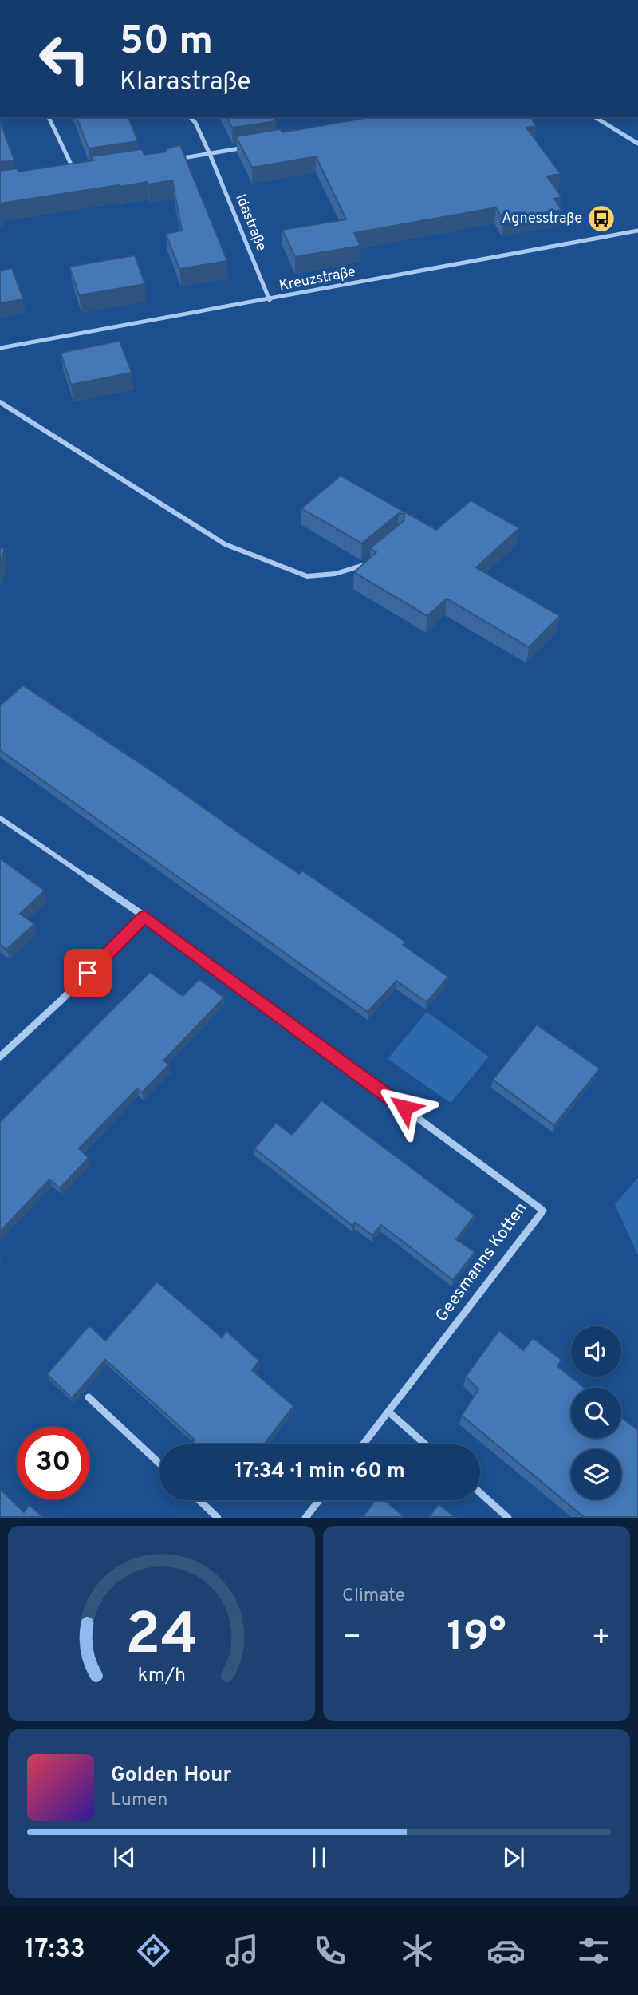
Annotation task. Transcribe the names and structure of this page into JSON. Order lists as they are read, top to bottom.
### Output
{
  "streets": {
    "street": ["Idastraße", "Kreuzstraße", "Geesmanns Kotten"]
  },
  "crossings": [
    ["Idastraße", "Kreuzstraße"]
  ],
  "places": {
    "bus stop": ["Agnesstraße"]
  },
  "page": {
    "turn": ["50 m", "Klarastraße"],
    "limit": "30",
    "trip": "17:34 · 1 min · 60 m",
    "tile": "Climate",
    "heat": ["−", "19°", "+"],
    "song": ["Golden Hour", "Lumen"],
    "tabs": "17:33",
    "gauge": ["24", "km/h"]
  }
}
